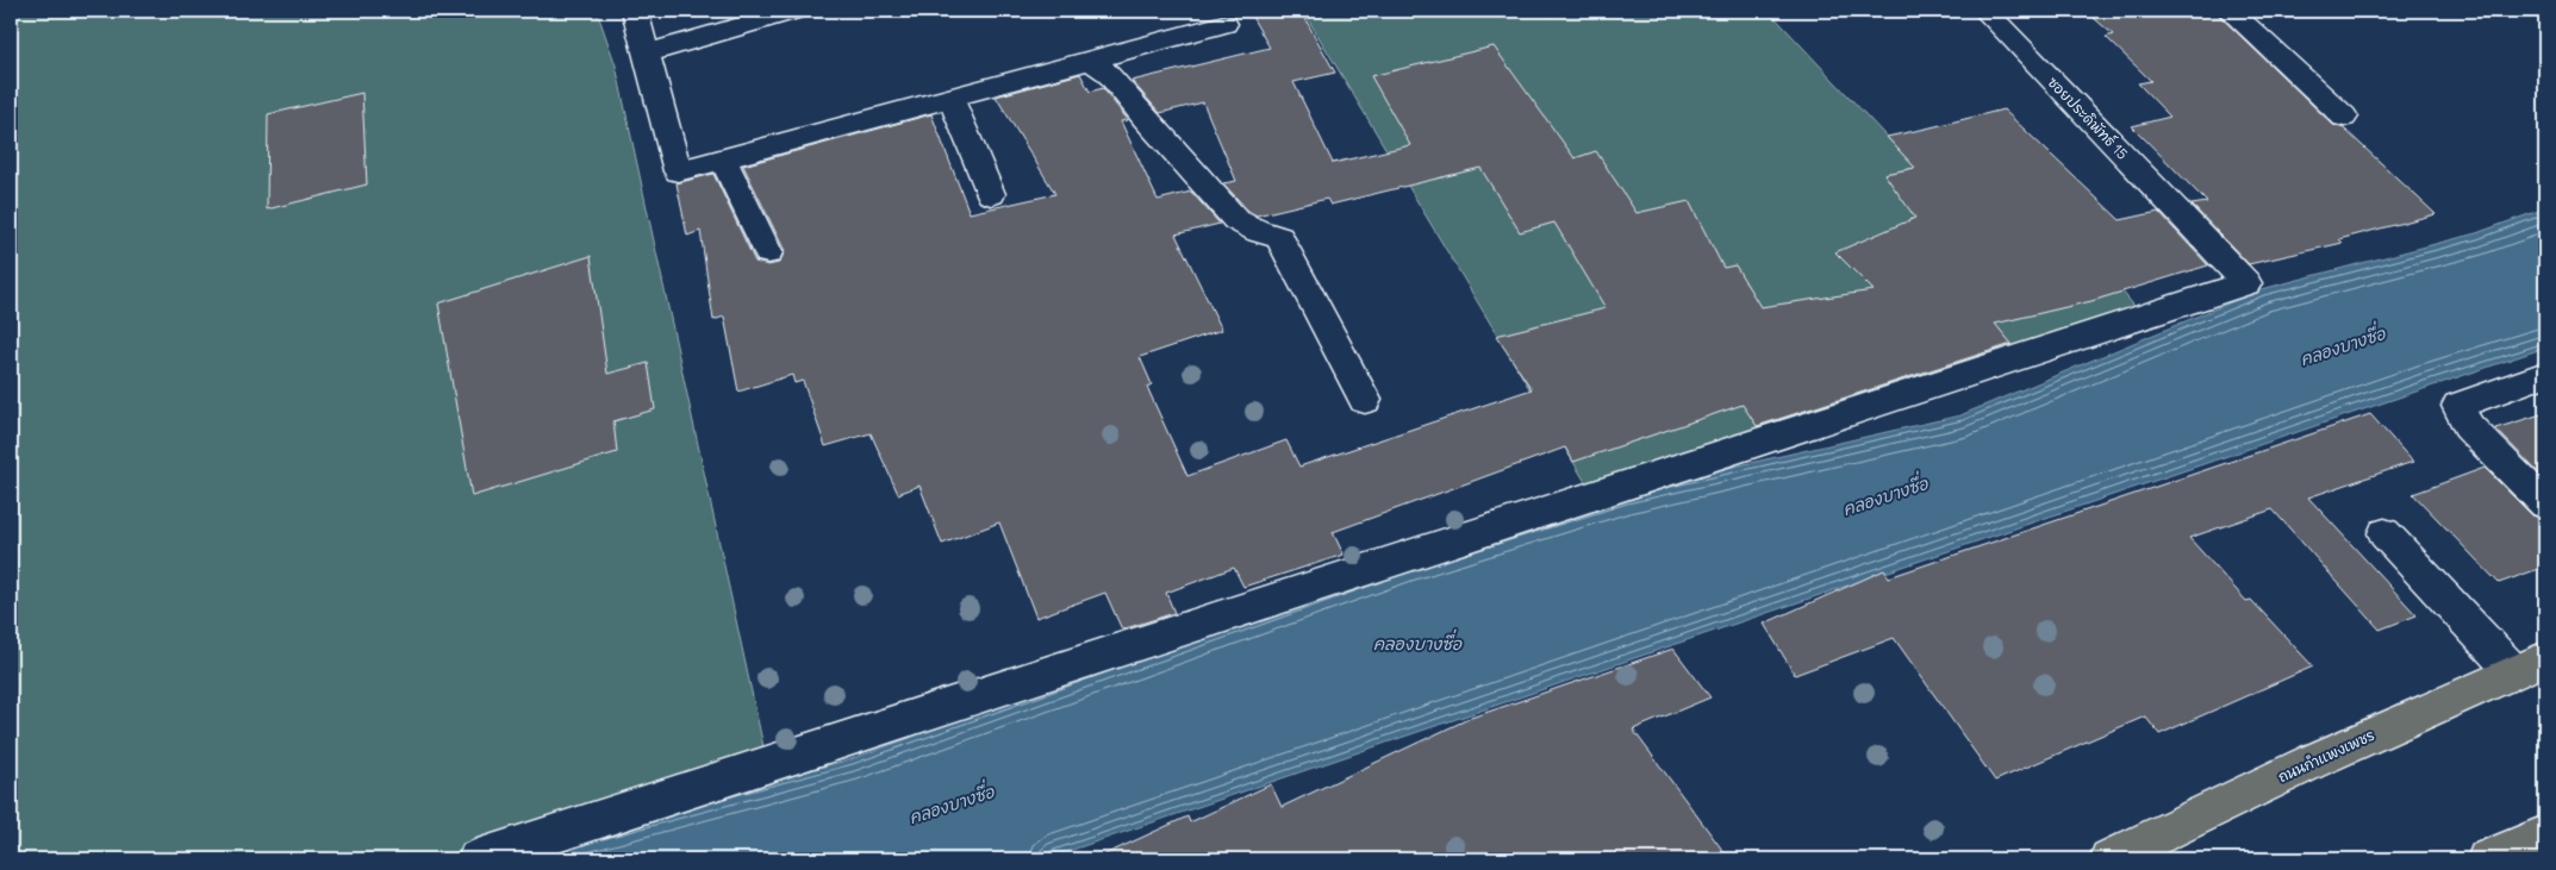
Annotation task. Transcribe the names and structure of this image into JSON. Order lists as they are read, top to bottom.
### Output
{
  "streets": {
    "main road": ["ถนนกำแพงเพชร"],
    "street": ["ซอยประดิพัทธ์ 15"]
  },
  "water": ["คลองบางซื่อ"]
}
